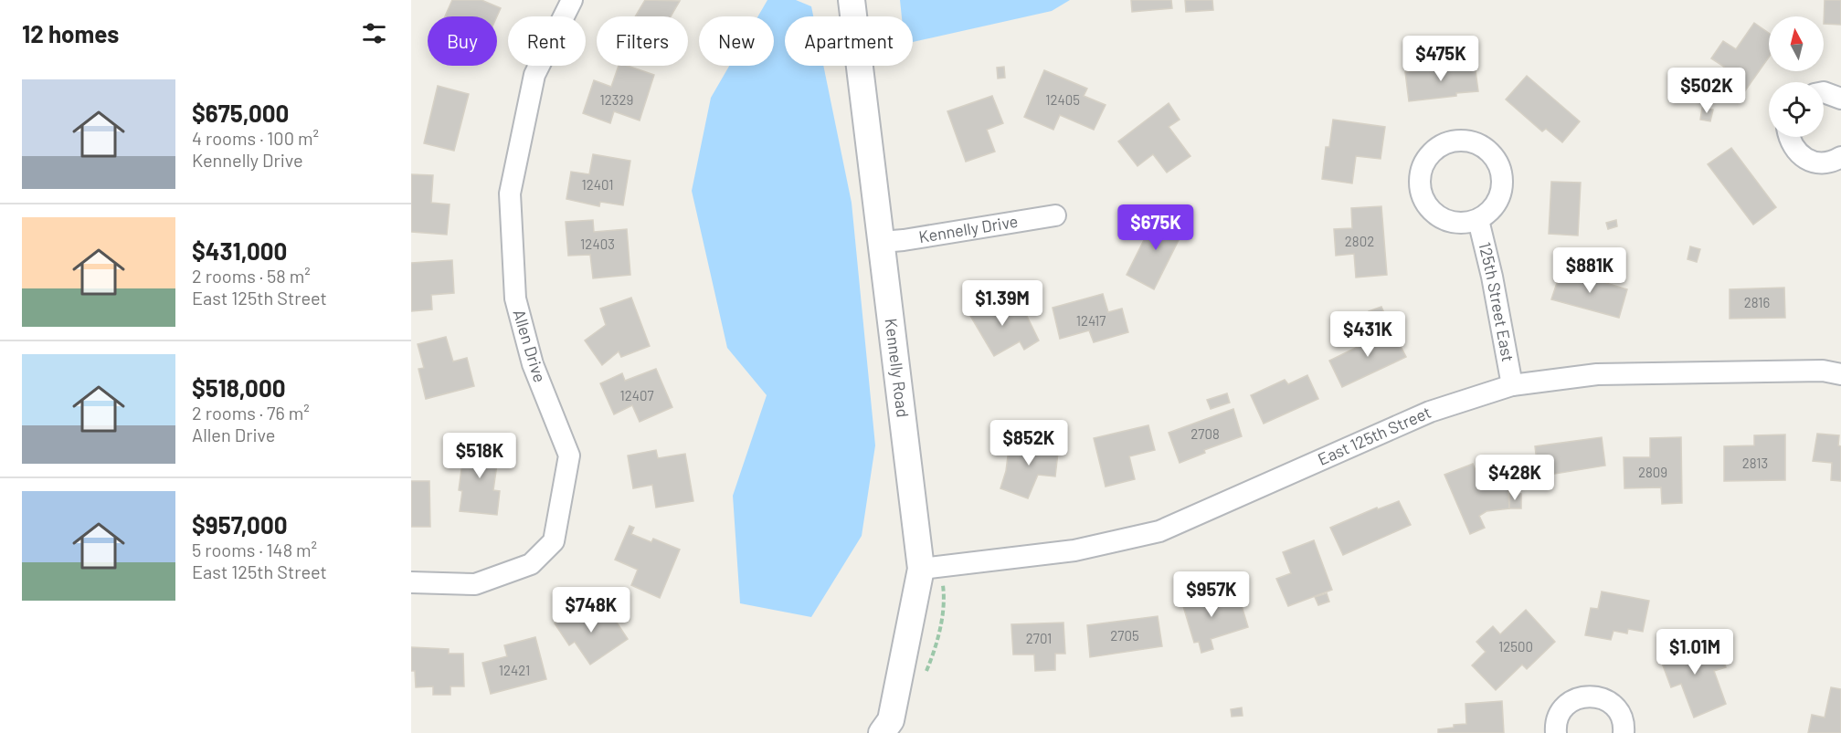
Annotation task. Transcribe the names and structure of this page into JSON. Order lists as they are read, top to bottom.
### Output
{
  "streets": {
    "street": [
      "Kennelly Drive",
      "125th Street East",
      "Allen Drive",
      "Kennelly Road",
      "East 125th Street"
    ]
  },
  "crossings": [
    ["Kennelly Drive", "Kennelly Road"],
    ["125th Street East", "East 125th Street"],
    ["Kennelly Road", "East 125th Street"]
  ],
  "house_numbers": [
    "12329",
    "12405",
    "12401",
    "2802",
    "12403",
    "2816",
    "12417",
    "12407",
    "2708",
    "2813",
    "2809",
    "2705",
    "2701",
    "12500",
    "12421"
  ],
  "north": "top",
  "page": {
    "heading": "12 homes",
    "chip": [
      "Buy",
      "Rent",
      "Filters",
      "New",
      "Apartment"
    ],
    "price": [
      "$475K",
      "$502K",
      "$675K",
      "$881K",
      "$1.39M",
      "$431K",
      "$852K",
      "$518K",
      "$428K",
      "$957K",
      "$748K",
      "$1.01M"
    ],
    "list": [
      {
        "name": "$675,000",
        "note": "4 rooms · 100 m² · Kennelly Drive"
      },
      {
        "name": "$431,000",
        "note": "2 rooms · 58 m² · East 125th Street"
      },
      {
        "name": "$518,000",
        "note": "2 rooms · 76 m² · Allen Drive"
      },
      {
        "name": "$957,000",
        "note": "5 rooms · 148 m² · East 125th Street"
      }
    ]
  }
}
